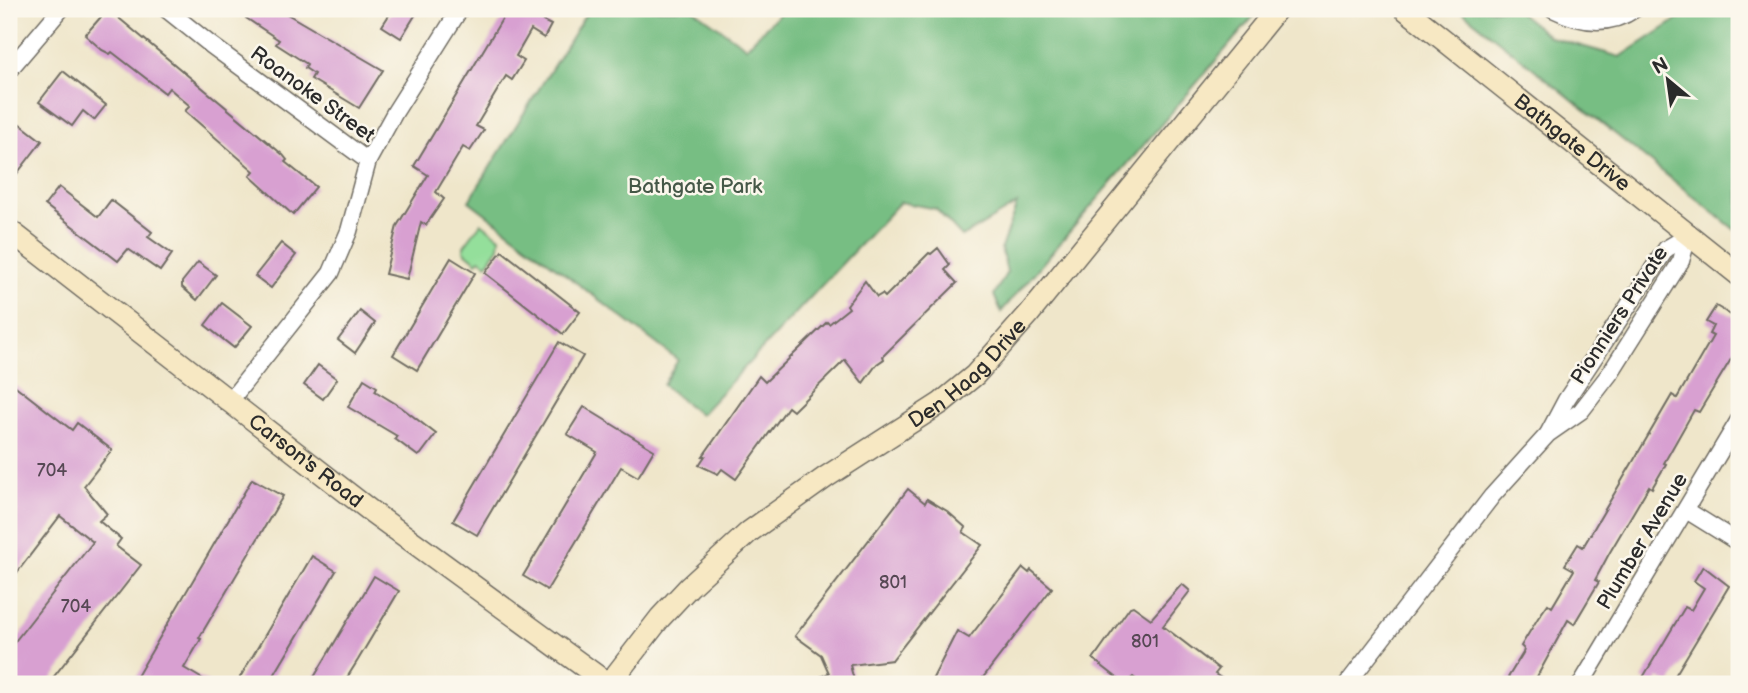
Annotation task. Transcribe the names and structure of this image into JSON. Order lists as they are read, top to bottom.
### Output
{
  "streets": {
    "street": [
      "Roanoke Street",
      "Bathgate Drive",
      "Pionniers Private",
      "Den Haag Drive",
      "Carson's Road",
      "Plumber Avenue"
    ]
  },
  "crossings": [
    ["Bathgate Drive", "Pionniers Private"],
    ["Den Haag Drive", "Carson's Road"]
  ],
  "parks": ["Bathgate Park"],
  "house_numbers": [
    "704",
    "801",
    "704",
    "801"
  ],
  "north": "top left"
}
